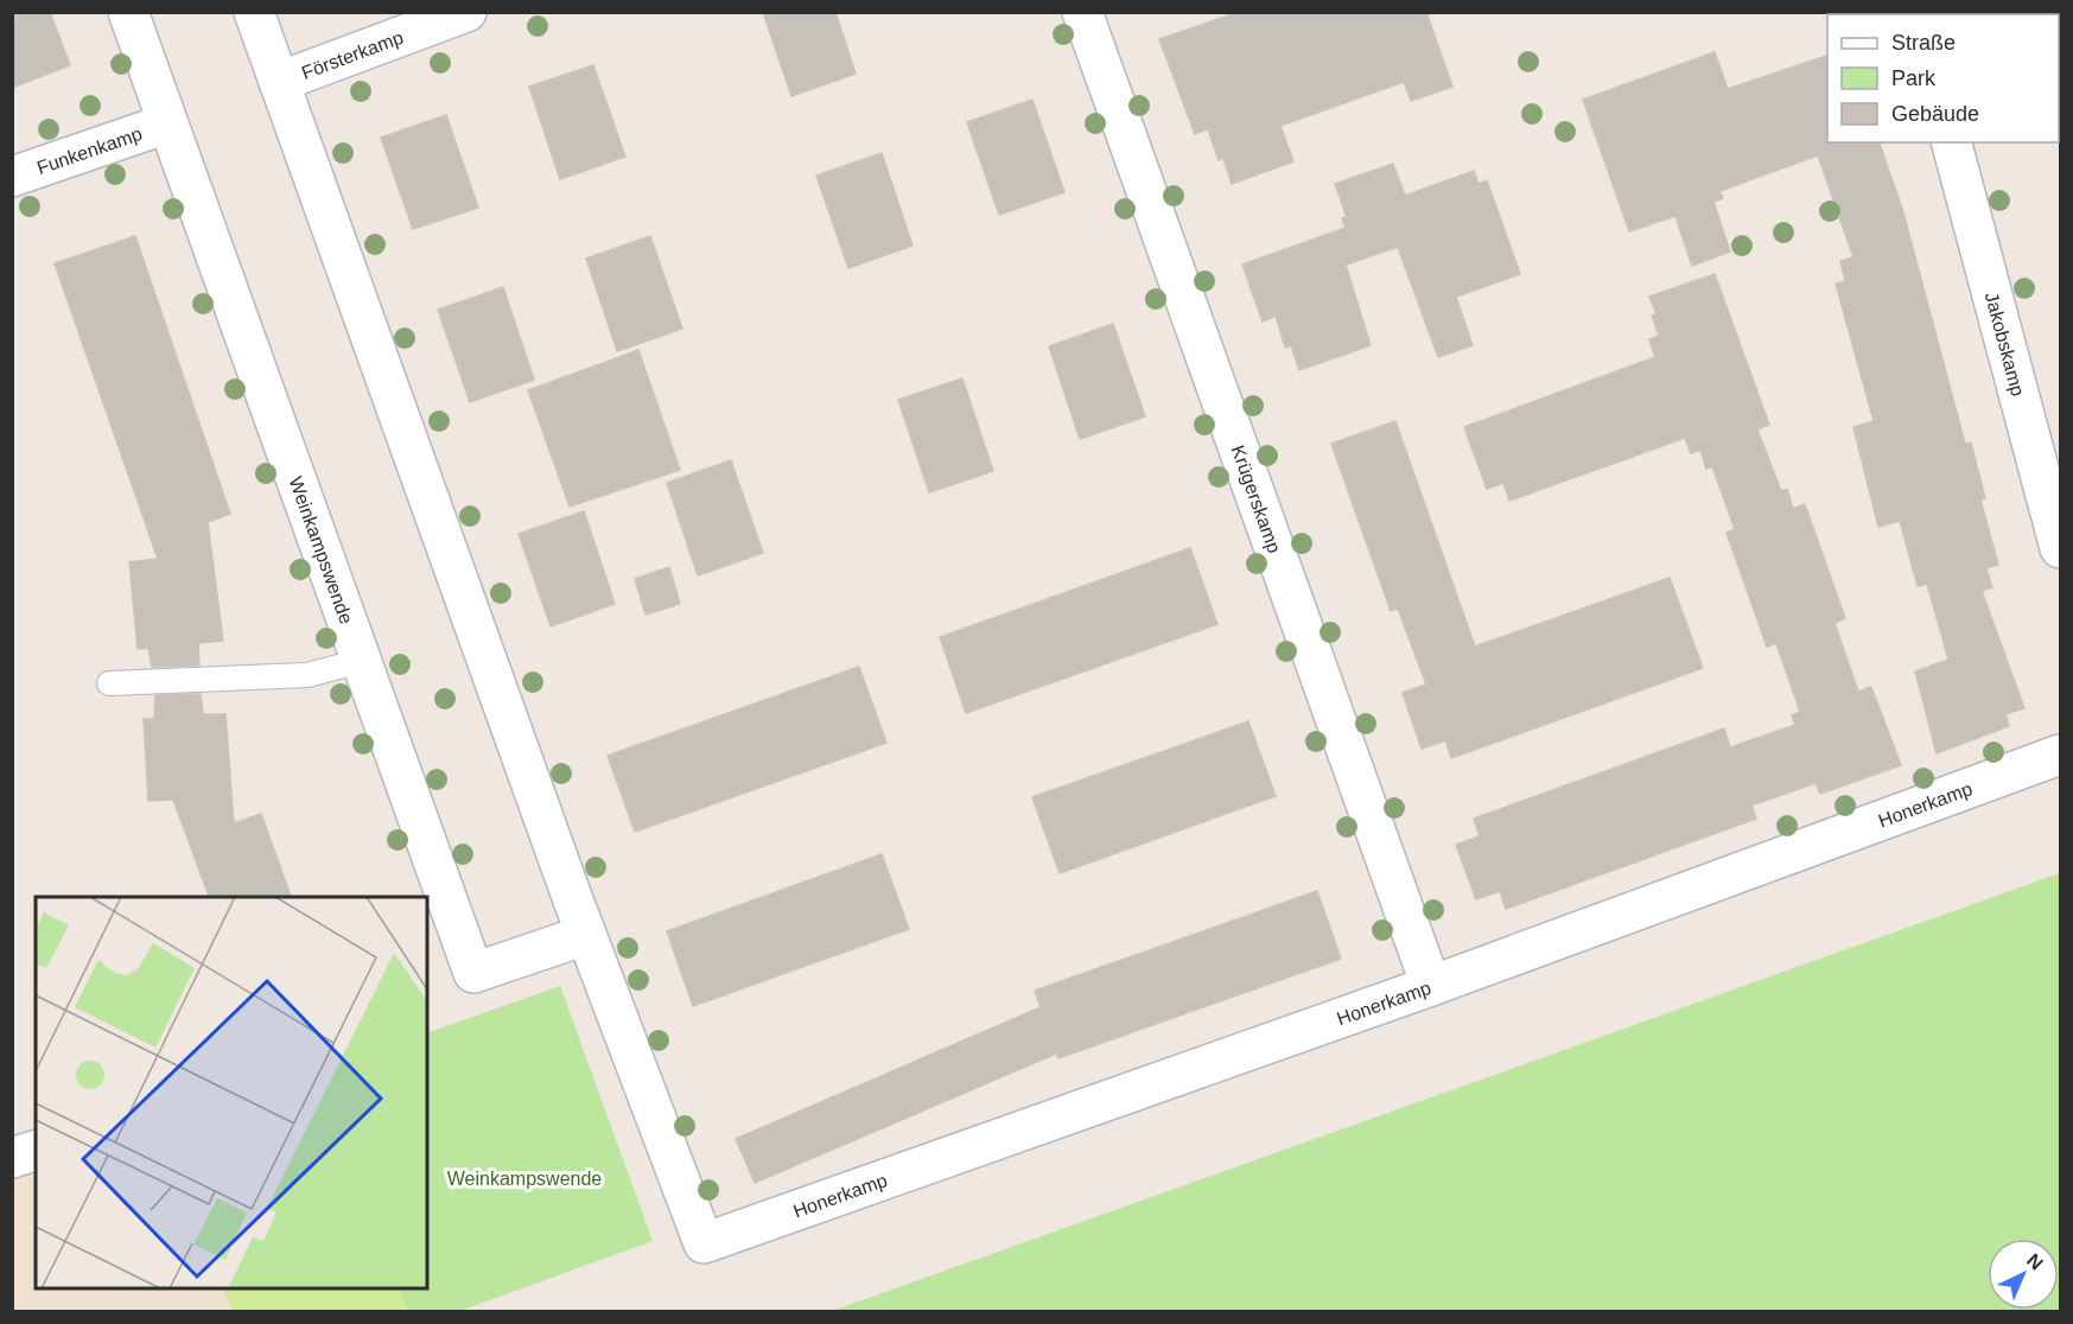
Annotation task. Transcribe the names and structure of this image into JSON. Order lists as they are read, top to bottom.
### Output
{
  "streets": {
    "street": [
      "Försterkamp",
      "Funkenkamp",
      "Jakobskamp",
      "Krügerskamp",
      "Weinkampswende",
      "Honerkamp"
    ]
  },
  "crossings": [
    ["Funkenkamp", "Weinkampswende"],
    ["Krügerskamp", "Honerkamp"],
    ["Weinkampswende", "Honerkamp"]
  ],
  "parks": ["Weinkampswende"],
  "legend": ["Straße", "Park", "Gebäude"],
  "north": "top right"
}
